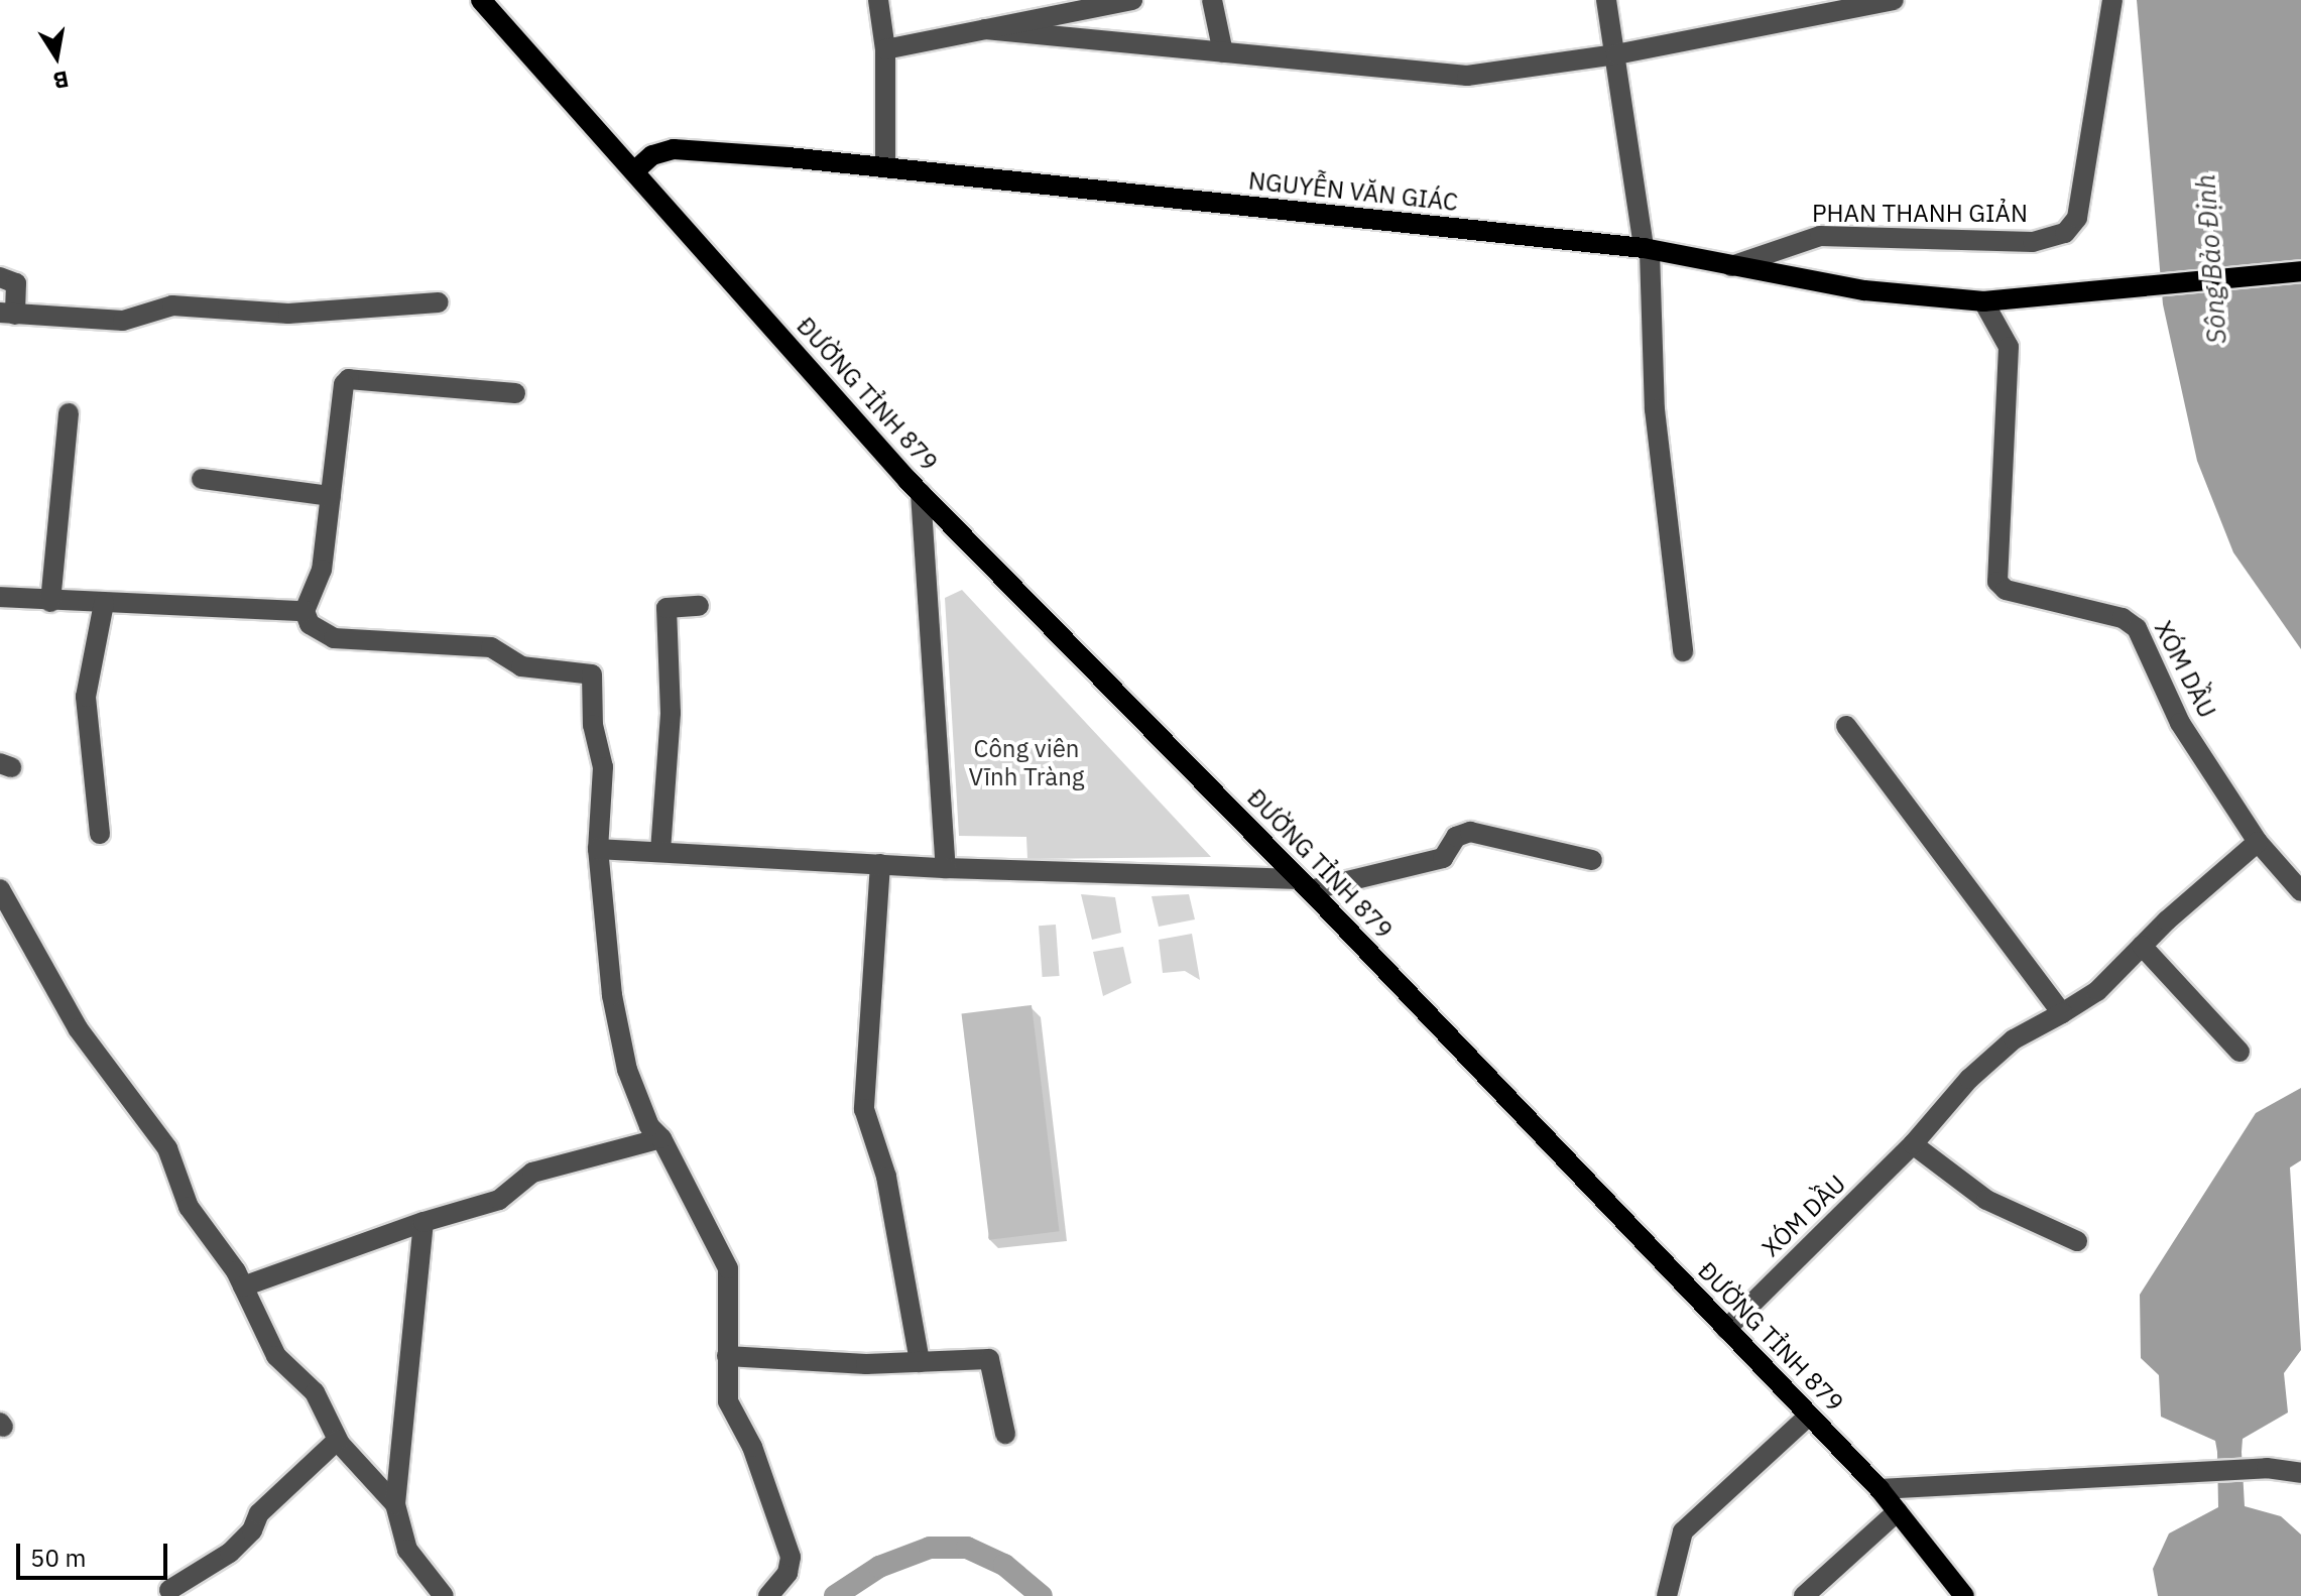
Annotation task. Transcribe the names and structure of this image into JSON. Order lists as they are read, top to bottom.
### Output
{
  "streets": {
    "main road": ["NGUYỄN VĂN GIÁC", "ĐƯỜNG TỈNH 879"],
    "street": ["PHAN THANH GIẢN", "XÓM DẦU"]
  },
  "crossings": [
    ["NGUYỄN VĂN GIÁC", "PHAN THANH GIẢN"],
    ["NGUYỄN VĂN GIÁC", "ĐƯỜNG TỈNH 879"],
    ["NGUYỄN VĂN GIÁC", "XÓM DẦU"],
    ["ĐƯỜNG TỈNH 879", "XÓM DẦU"]
  ],
  "water": ["Sông Bảo Định"],
  "parks": ["Công viên Vĩnh Tràng"],
  "scale_bar": "50 m",
  "north": "bottom"
}
